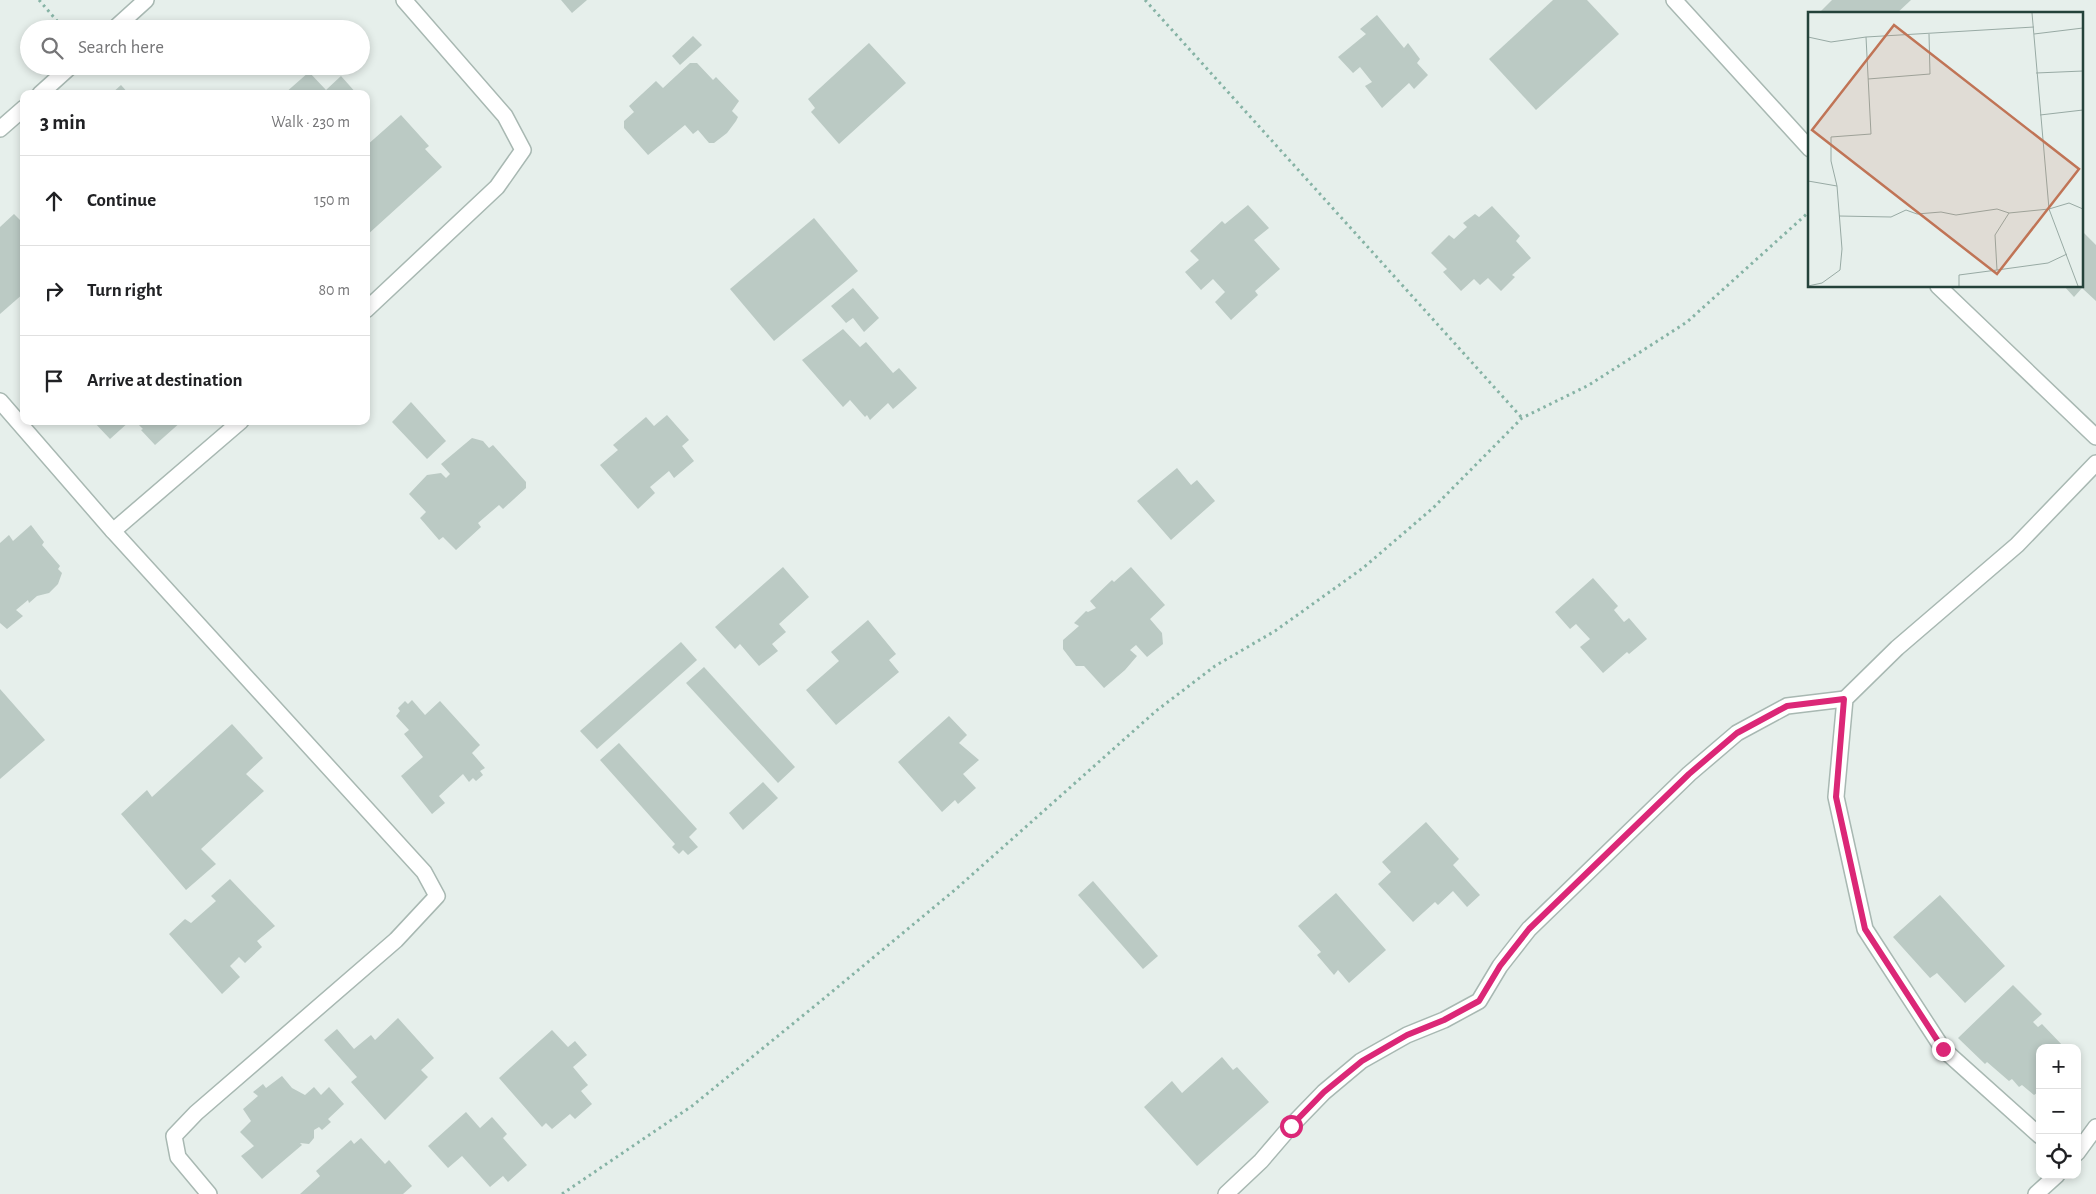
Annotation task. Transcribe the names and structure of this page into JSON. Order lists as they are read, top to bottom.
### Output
{
  "page": {
    "search": "Search here",
    "heading": ["3 min", "Walk · 230 m"],
    "list": [
      ["Continue", "150 m"],
      ["Turn right", "80 m"],
      "Arrive at destination"
    ],
    "map_buttons": ["+", "−"]
  }
}
